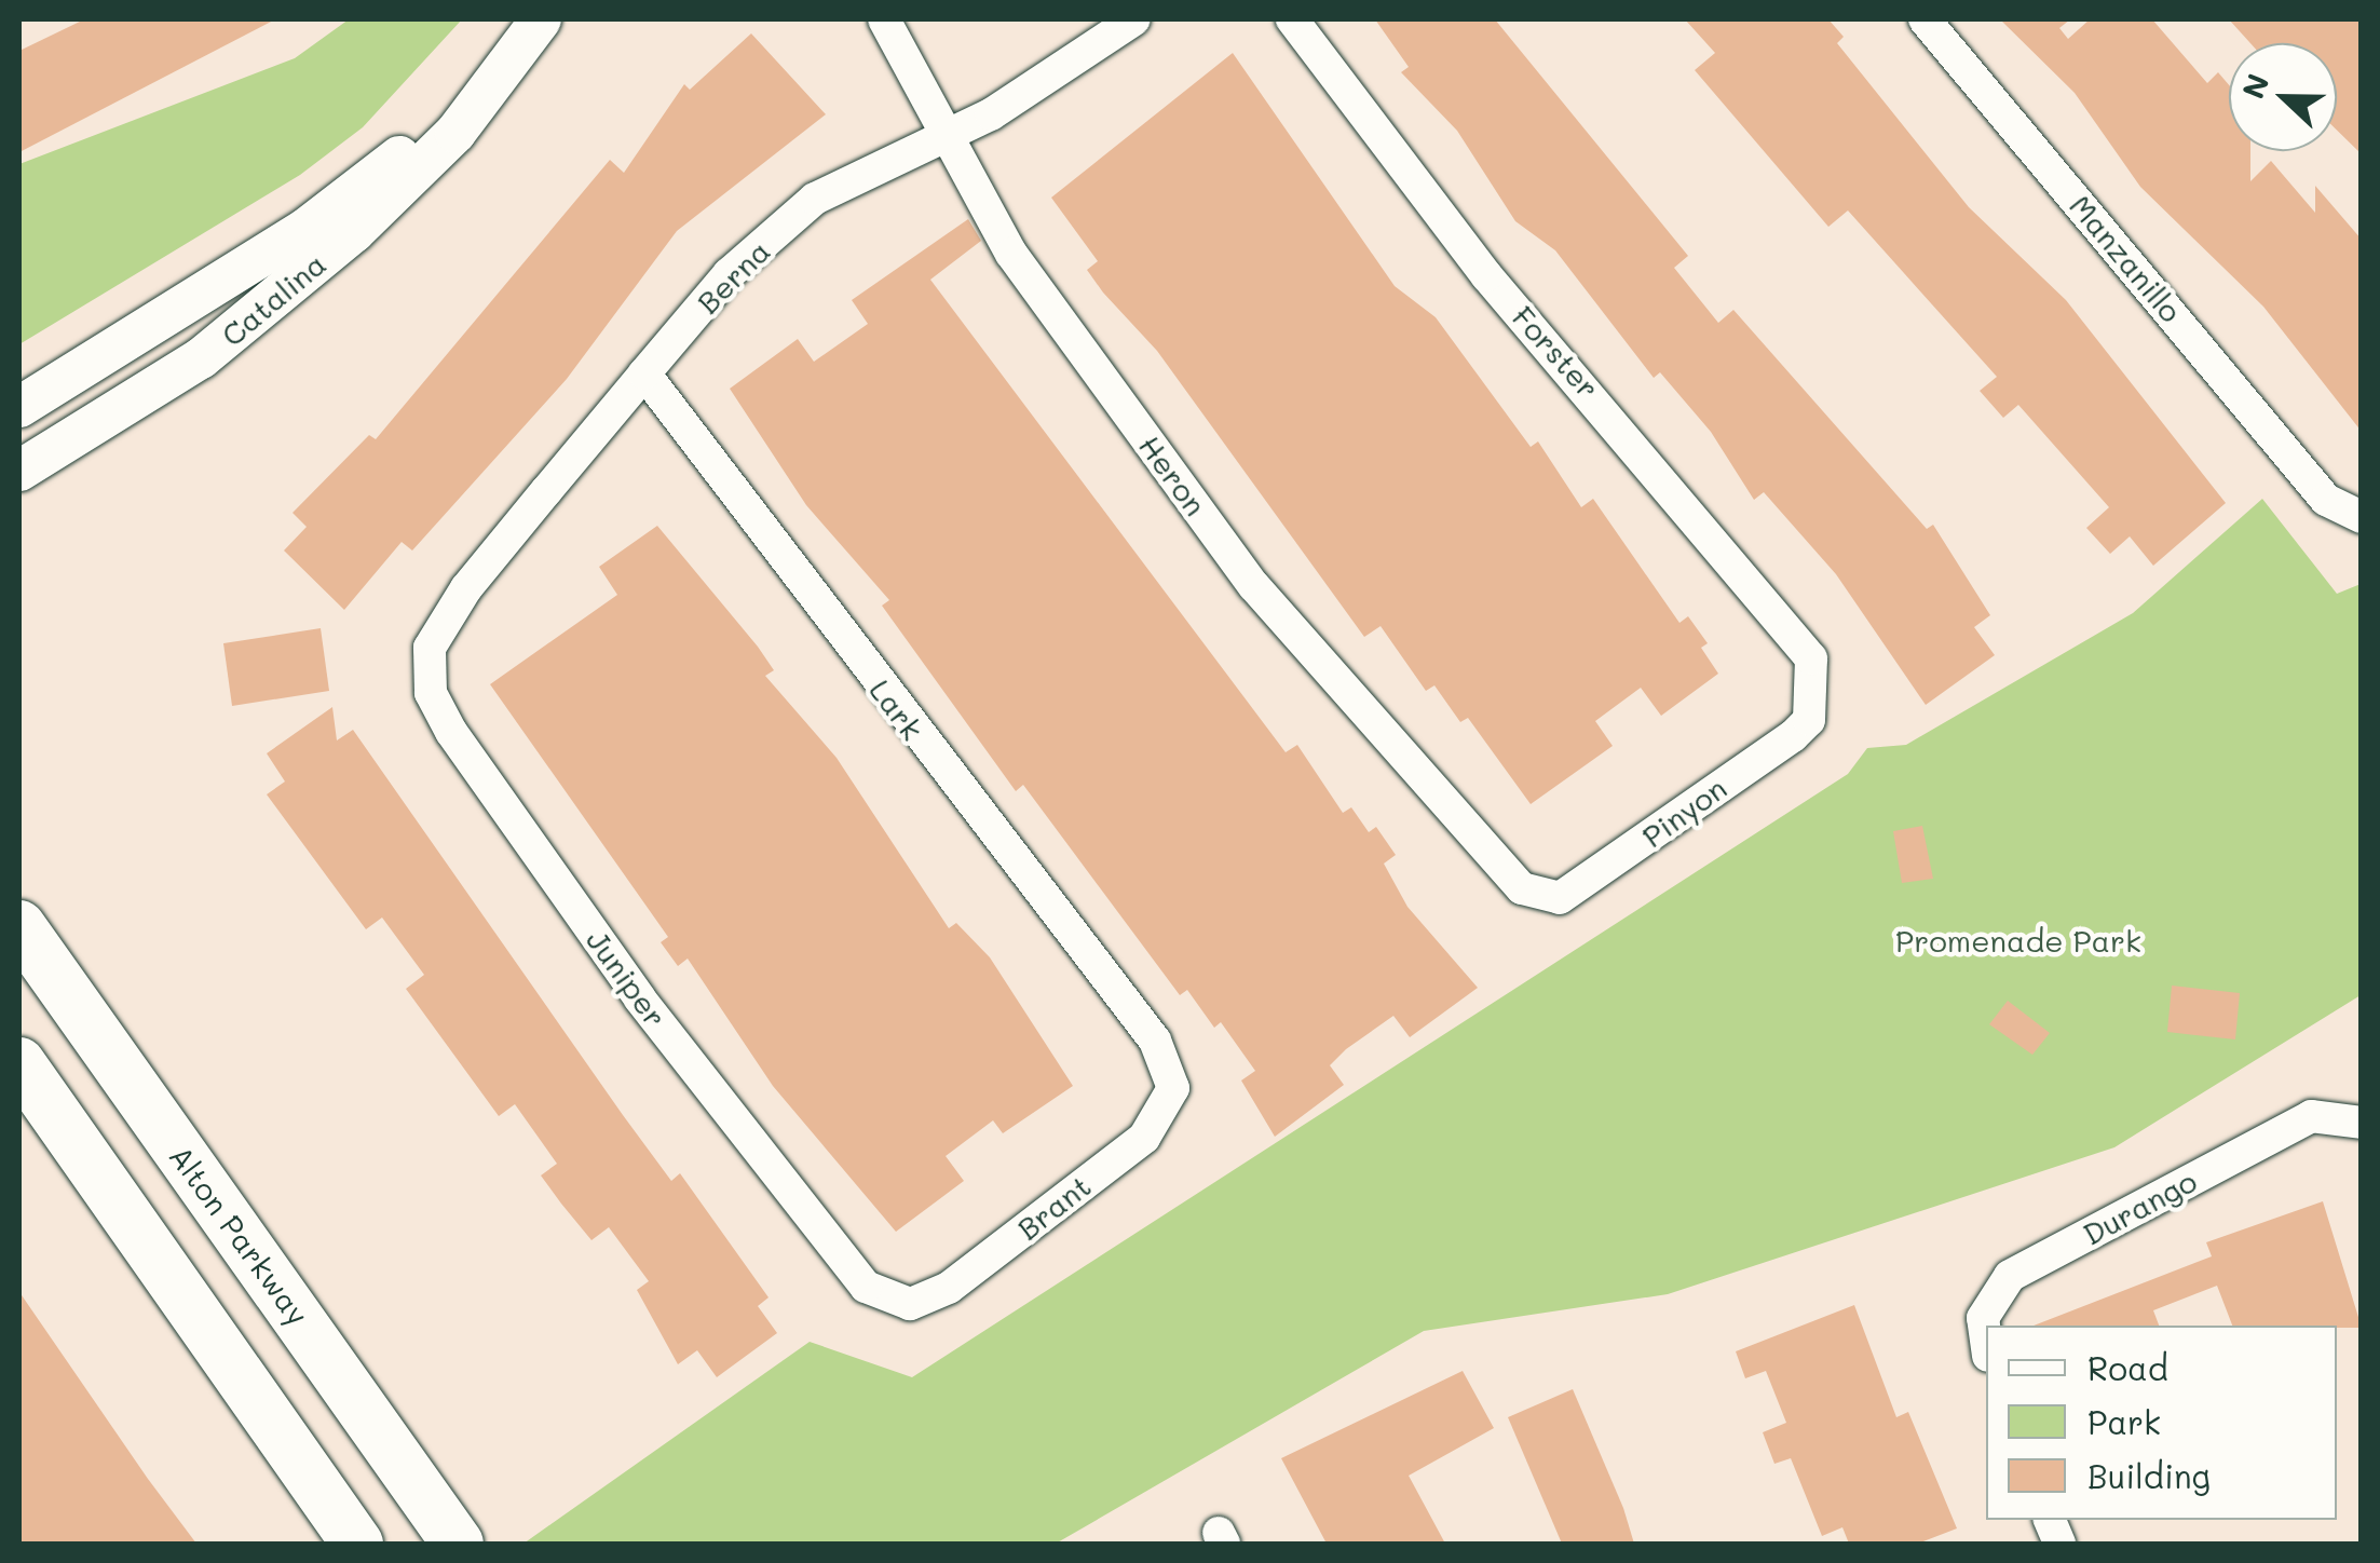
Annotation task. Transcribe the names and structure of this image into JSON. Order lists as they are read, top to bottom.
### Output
{
  "streets": {
    "main road": ["Alton Parkway"],
    "street": [
      "Manzanillo",
      "Berna",
      "Catalina",
      "Forster",
      "Heron",
      "Lark",
      "Pinyon",
      "Juniper",
      "Brant",
      "Durango"
    ]
  },
  "crossings": [
    ["Berna", "Heron"],
    ["Berna", "Lark"],
    ["Berna", "Juniper"],
    ["Forster", "Pinyon"],
    ["Heron", "Pinyon"],
    ["Lark", "Brant"],
    ["Juniper", "Brant"]
  ],
  "parks": ["Promenade Park"],
  "legend": ["Road", "Park", "Building"],
  "north": "left"
}
